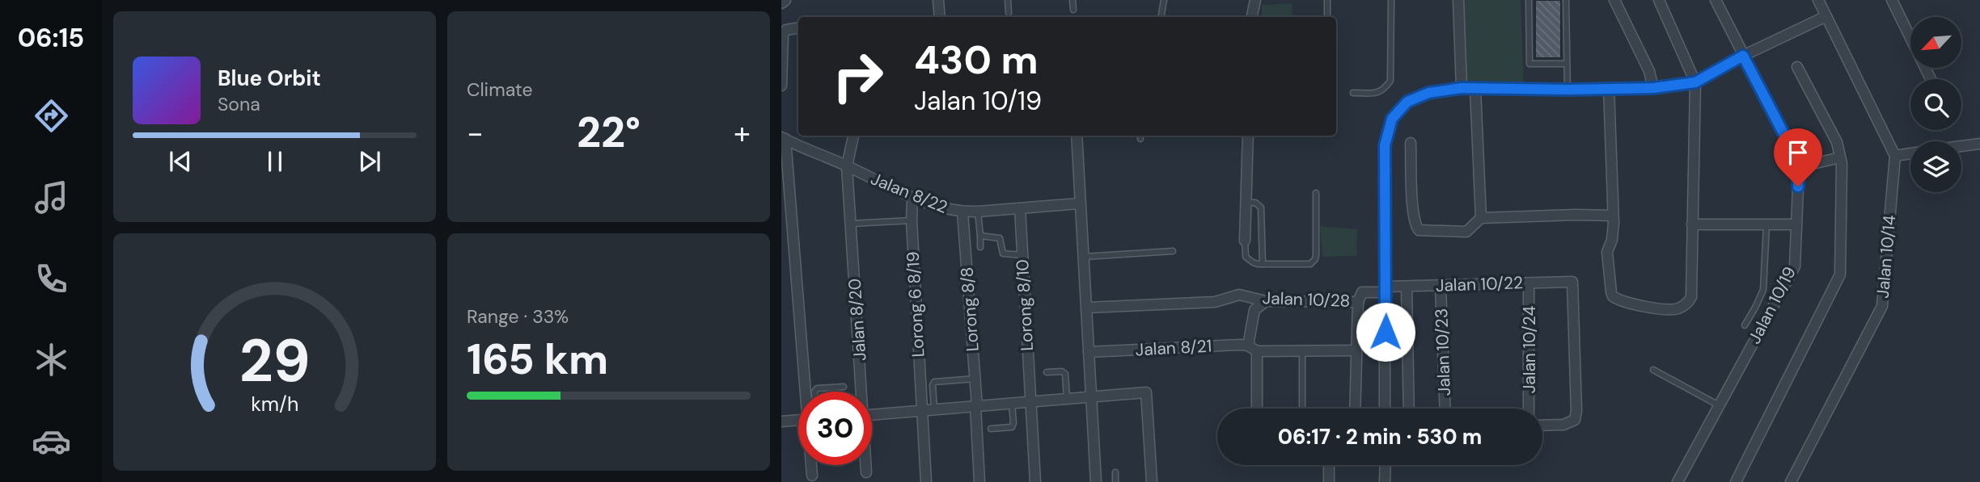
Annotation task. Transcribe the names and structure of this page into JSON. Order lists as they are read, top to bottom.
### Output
{
  "streets": {
    "street": [
      "Jalan 8/22",
      "Jalan 10/14",
      "Jalan 10/22",
      "Jalan 10/28",
      "Lorong 6 8/19",
      "Lorong 8/10",
      "Jalan 10/19",
      "Lorong 8/8",
      "Jalan 8/20",
      "Jalan 8/21",
      "Jalan 10/24",
      "Jalan 10/23"
    ]
  },
  "crossings": [
    ["Jalan 8/22", "Lorong 6 8/19"],
    ["Jalan 8/22", "Lorong 8/10"],
    ["Jalan 8/22", "Lorong 8/8"],
    ["Jalan 8/22", "Jalan 8/20"],
    ["Jalan 10/22", "Jalan 10/28"],
    ["Jalan 10/22", "Jalan 10/24"],
    ["Jalan 10/22", "Jalan 10/23"]
  ],
  "north": "bottom left",
  "page": {
    "tabs": "06:15",
    "tile": [
      "Climate",
      ["Range · 33%", "165 km"]
    ],
    "turn": ["430 m", "Jalan 10/19"],
    "song": ["Blue Orbit", "Sona"],
    "heat": ["−", "22°", "+"],
    "limit": "30",
    "trip": "06:17 · 2 min · 530 m",
    "gauge": ["29", "km/h"]
  }
}
